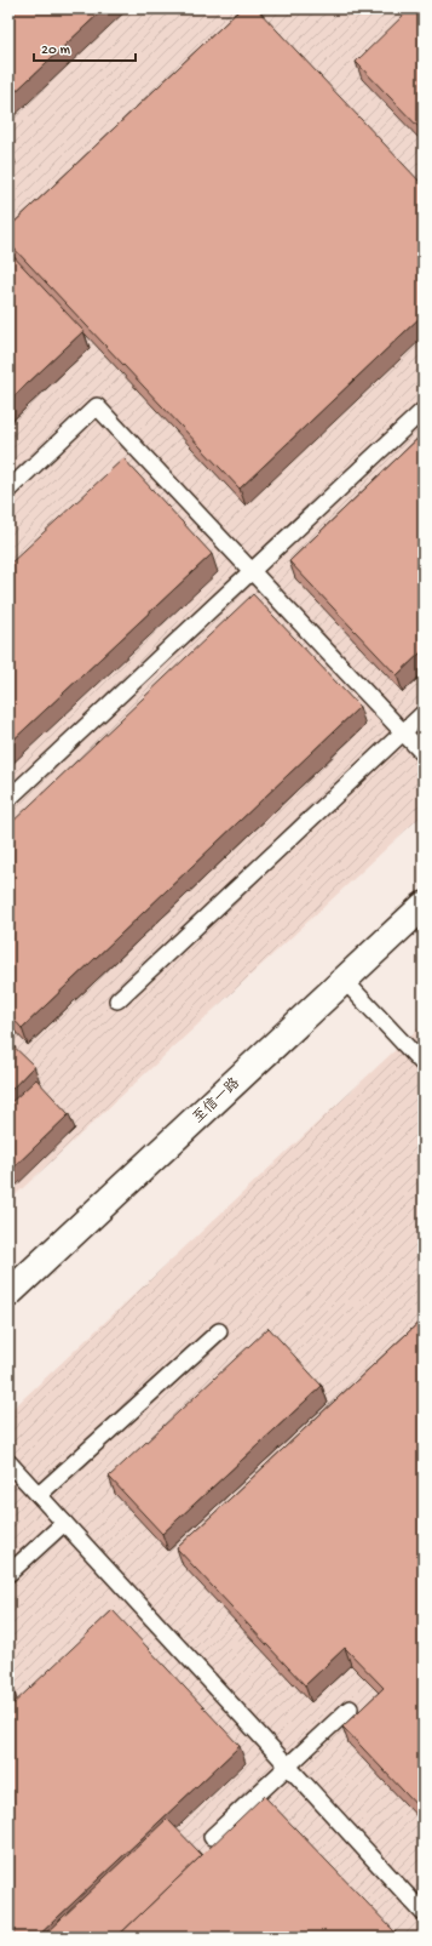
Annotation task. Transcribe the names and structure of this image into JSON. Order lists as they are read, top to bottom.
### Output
{
  "streets": {
    "street": ["至信一路"]
  },
  "scale_bar": "20 m"
}
